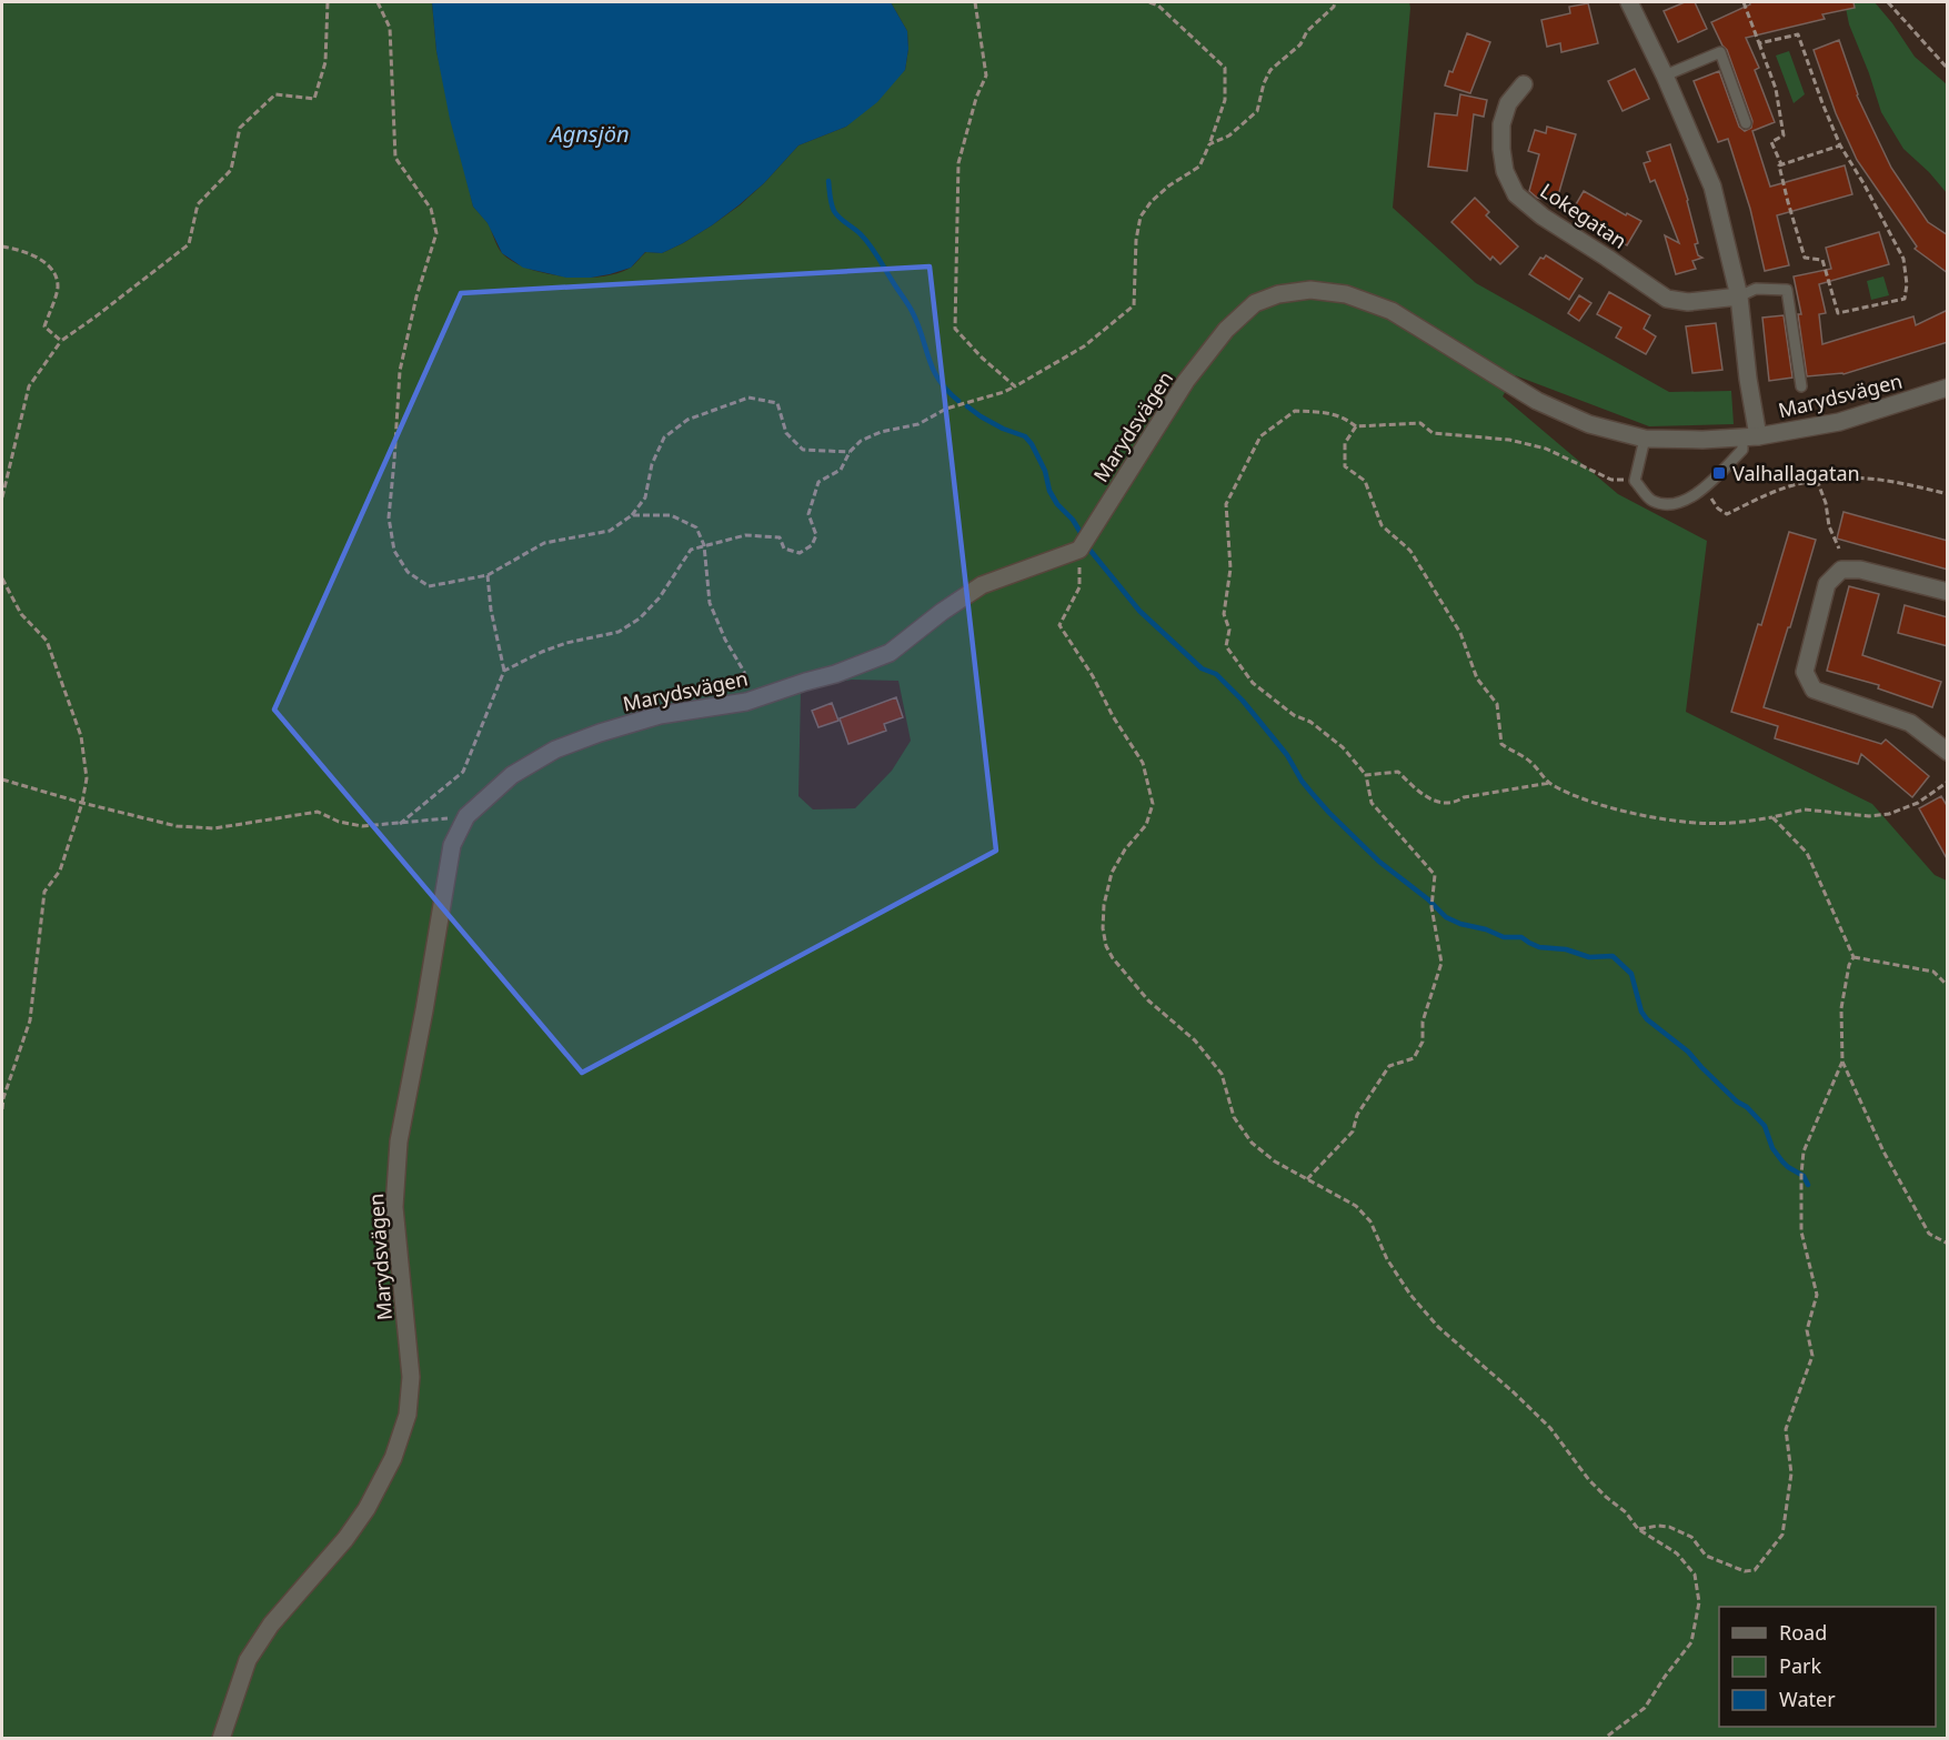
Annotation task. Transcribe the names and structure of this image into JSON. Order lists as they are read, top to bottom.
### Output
{
  "streets": {
    "street": ["Lokegatan", "Marydsvägen"]
  },
  "water": ["Agnsjön"],
  "places": {
    "transit": ["Valhallagatan"]
  },
  "legend": ["Road", "Park", "Water"]
}
